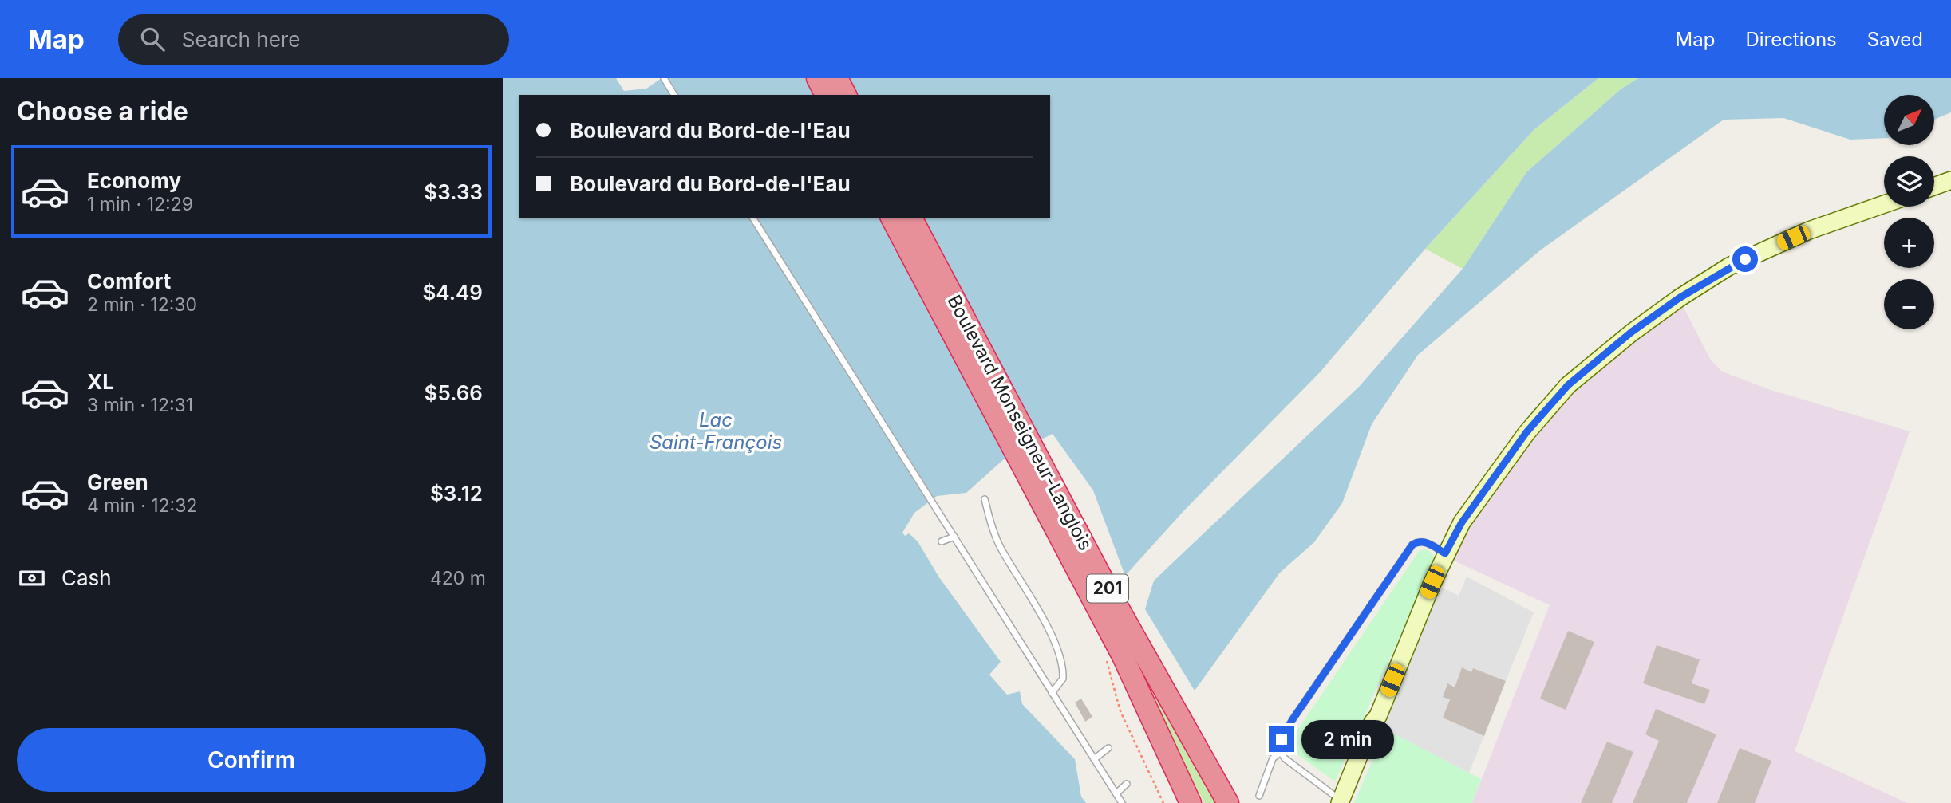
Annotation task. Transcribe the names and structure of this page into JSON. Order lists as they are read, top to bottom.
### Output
{
  "streets": {
    "highway": ["Boulevard Monseigneur-Langlois", "201"]
  },
  "water": ["Lac Saint-François"],
  "north": "top right",
  "page": {
    "header": "Map",
    "search": "Search here",
    "nav": ["Map", "Directions", "Saved"],
    "heading": "Choose a ride",
    "map_buttons": ["+", "−"],
    "banner": ["Boulevard du Bord-de-l'Eau", "Boulevard du Bord-de-l'Eau"],
    "list": [
      {
        "name": "Economy",
        "note": "1 min · 12:29",
        "value": "$3.33"
      },
      {
        "name": "Comfort",
        "note": "2 min · 12:30",
        "value": "$4.49"
      },
      {
        "name": "XL",
        "note": "3 min · 12:31",
        "value": "$5.66"
      },
      {
        "name": "Green",
        "note": "4 min · 12:32",
        "value": "$3.12"
      }
    ],
    "pay": ["Cash", "420 m"],
    "buttons": "Confirm",
    "bubble": "2 min"
  }
}
